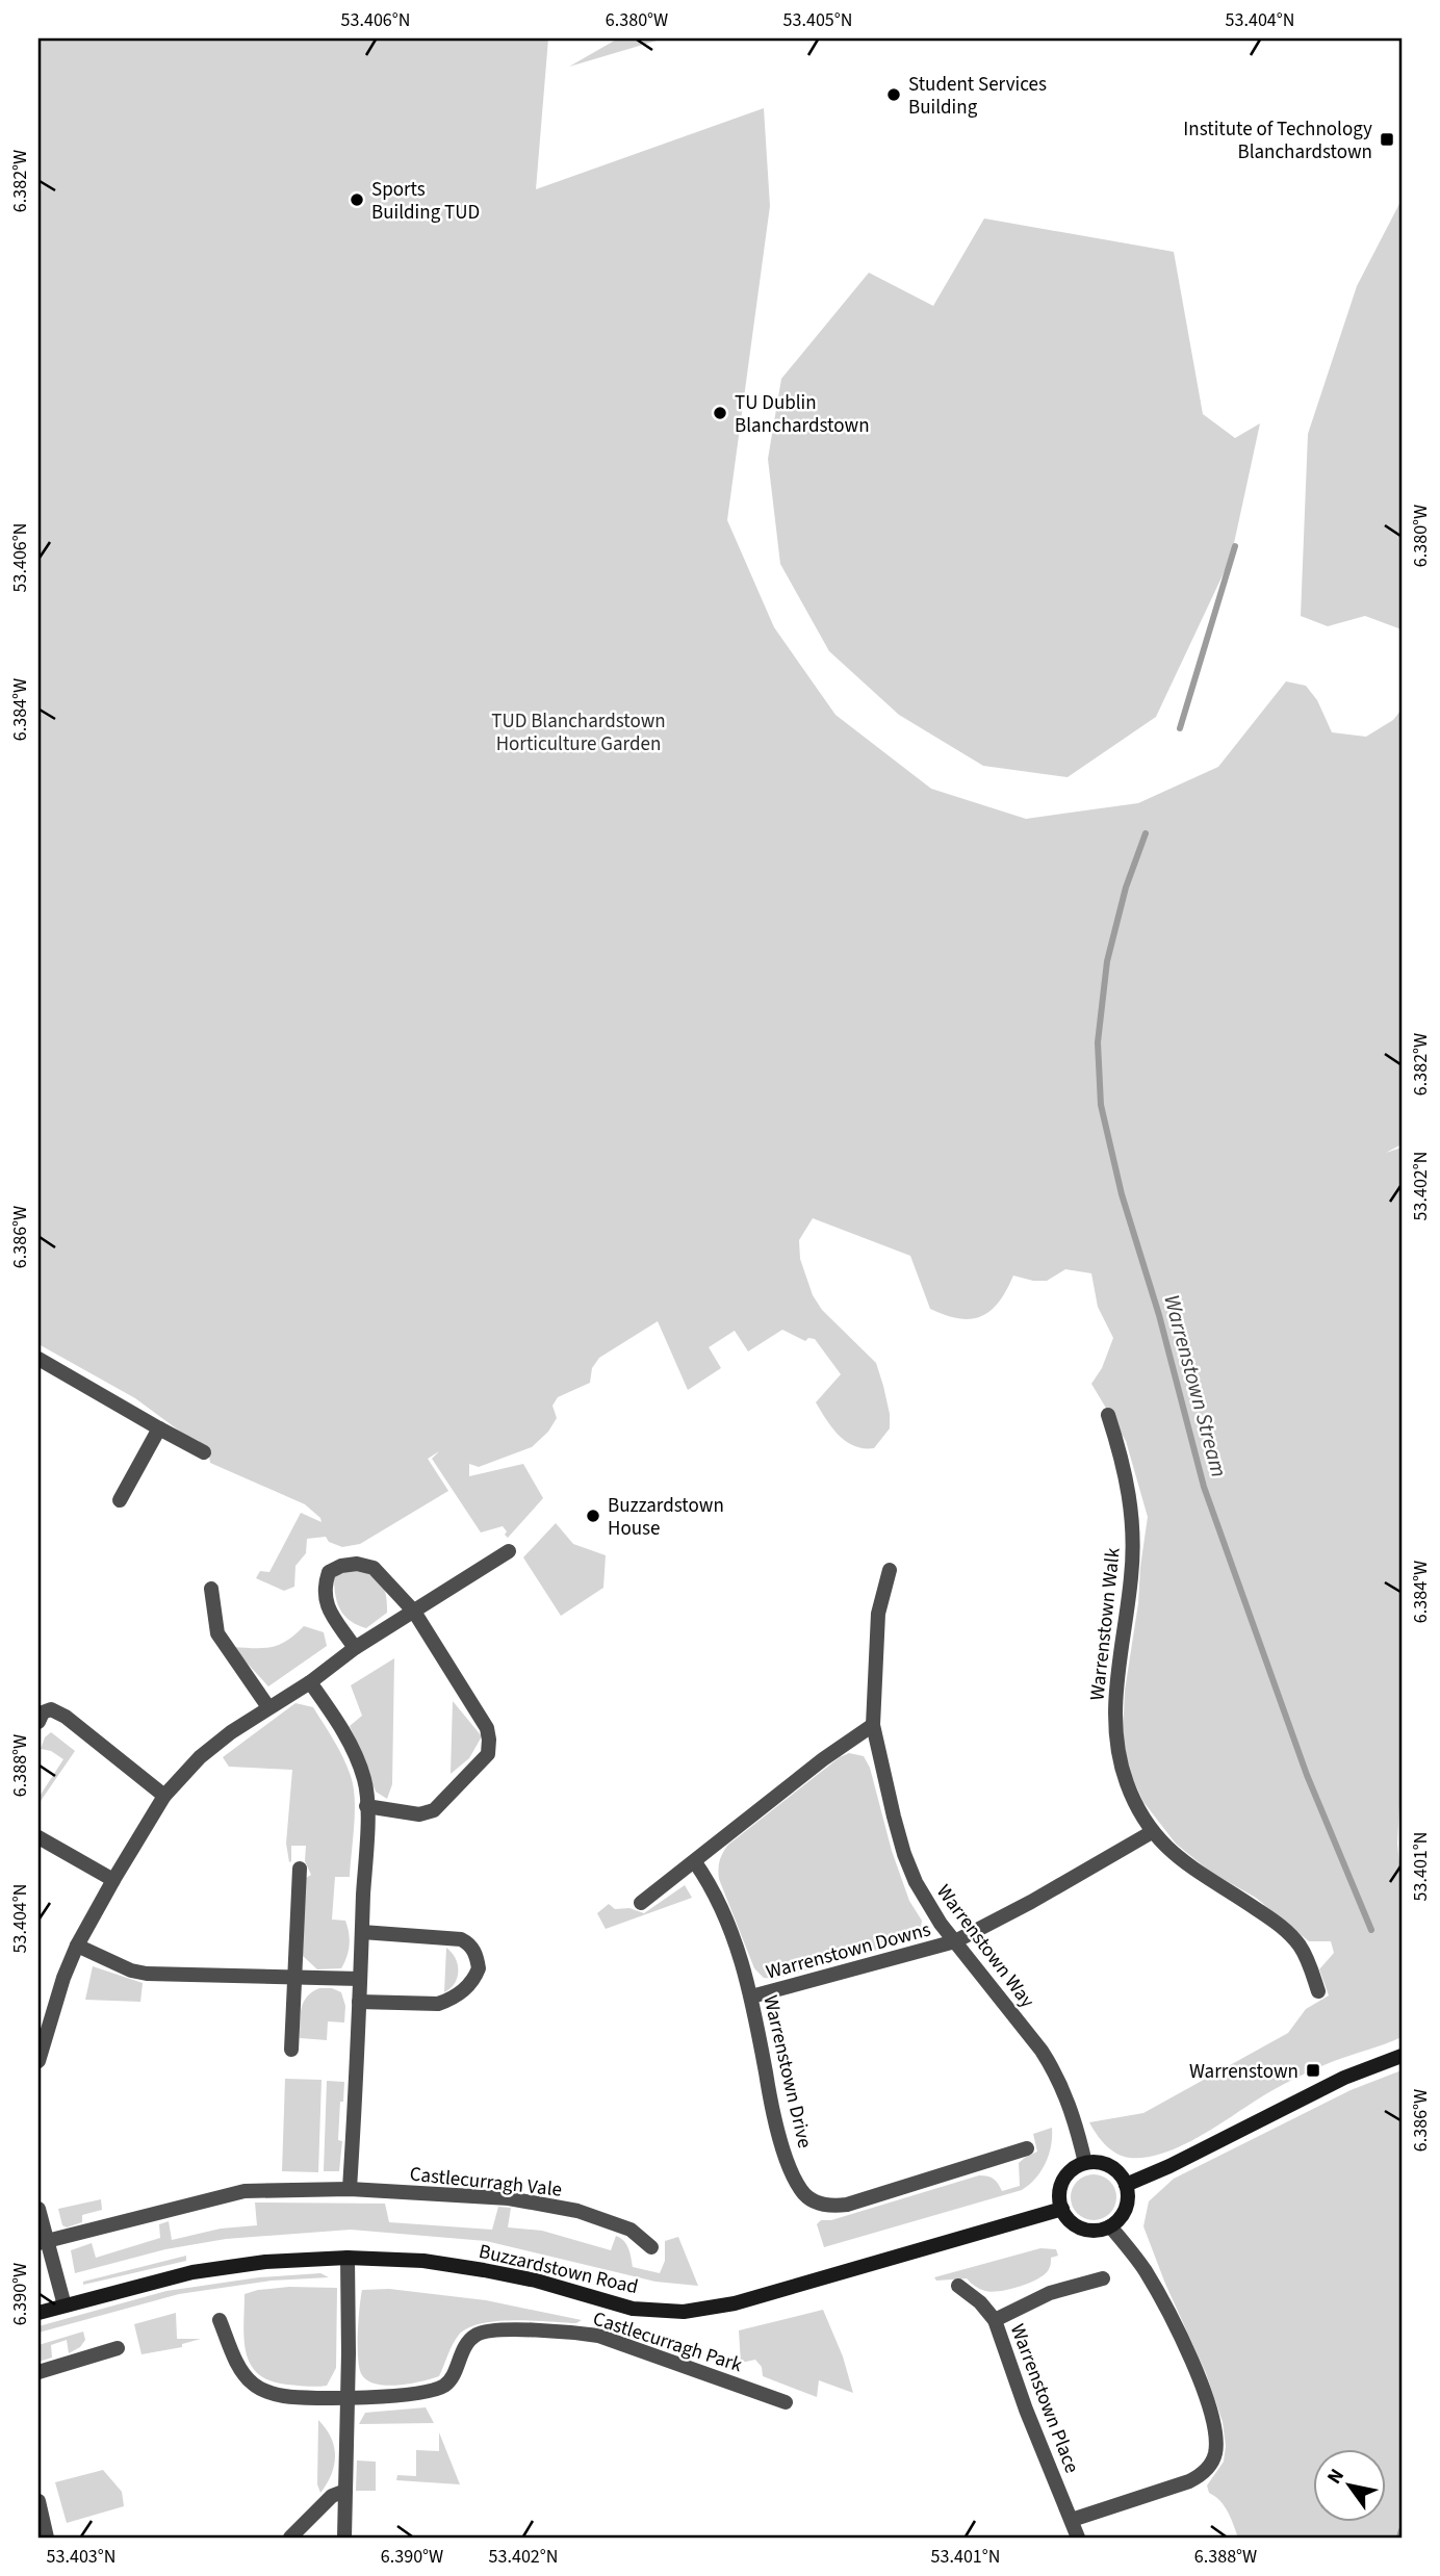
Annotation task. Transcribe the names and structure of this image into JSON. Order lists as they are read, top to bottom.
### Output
{
  "streets": {
    "street": [
      "Warrenstown Walk",
      "Warrenstown Way",
      "Warrenstown Downs",
      "Warrenstown Drive",
      "Castlecurragh Vale",
      "Buzzardstown Road",
      "Castlecurragh Park",
      "Warrenstown Place"
    ]
  },
  "crossings": [
    ["Warrenstown Way", "Warrenstown Downs"],
    ["Warrenstown Way", "Buzzardstown Road"],
    ["Warrenstown Downs", "Warrenstown Drive"]
  ],
  "water": ["Warrenstown Stream"],
  "parks": ["TUD Blanchardstown Horticulture Garden"],
  "places": {
    "other": [
      "Student Services Building",
      "Sports Building TUD",
      "TU Dublin Blanchardstown",
      "Buzzardstown House"
    ],
    "transit": ["Institute of Technology Blanchardstown", "Warrenstown"]
  },
  "north": "top left",
  "coordinates": [
    "53.406°N",
    "6.380°W",
    "53.405°N",
    "53.404°N",
    "6.382°W",
    "6.384°W",
    "53.402°N",
    "6.386°W",
    "6.388°W",
    "53.401°N",
    "6.390°W",
    "53.403°N"
  ]
}
